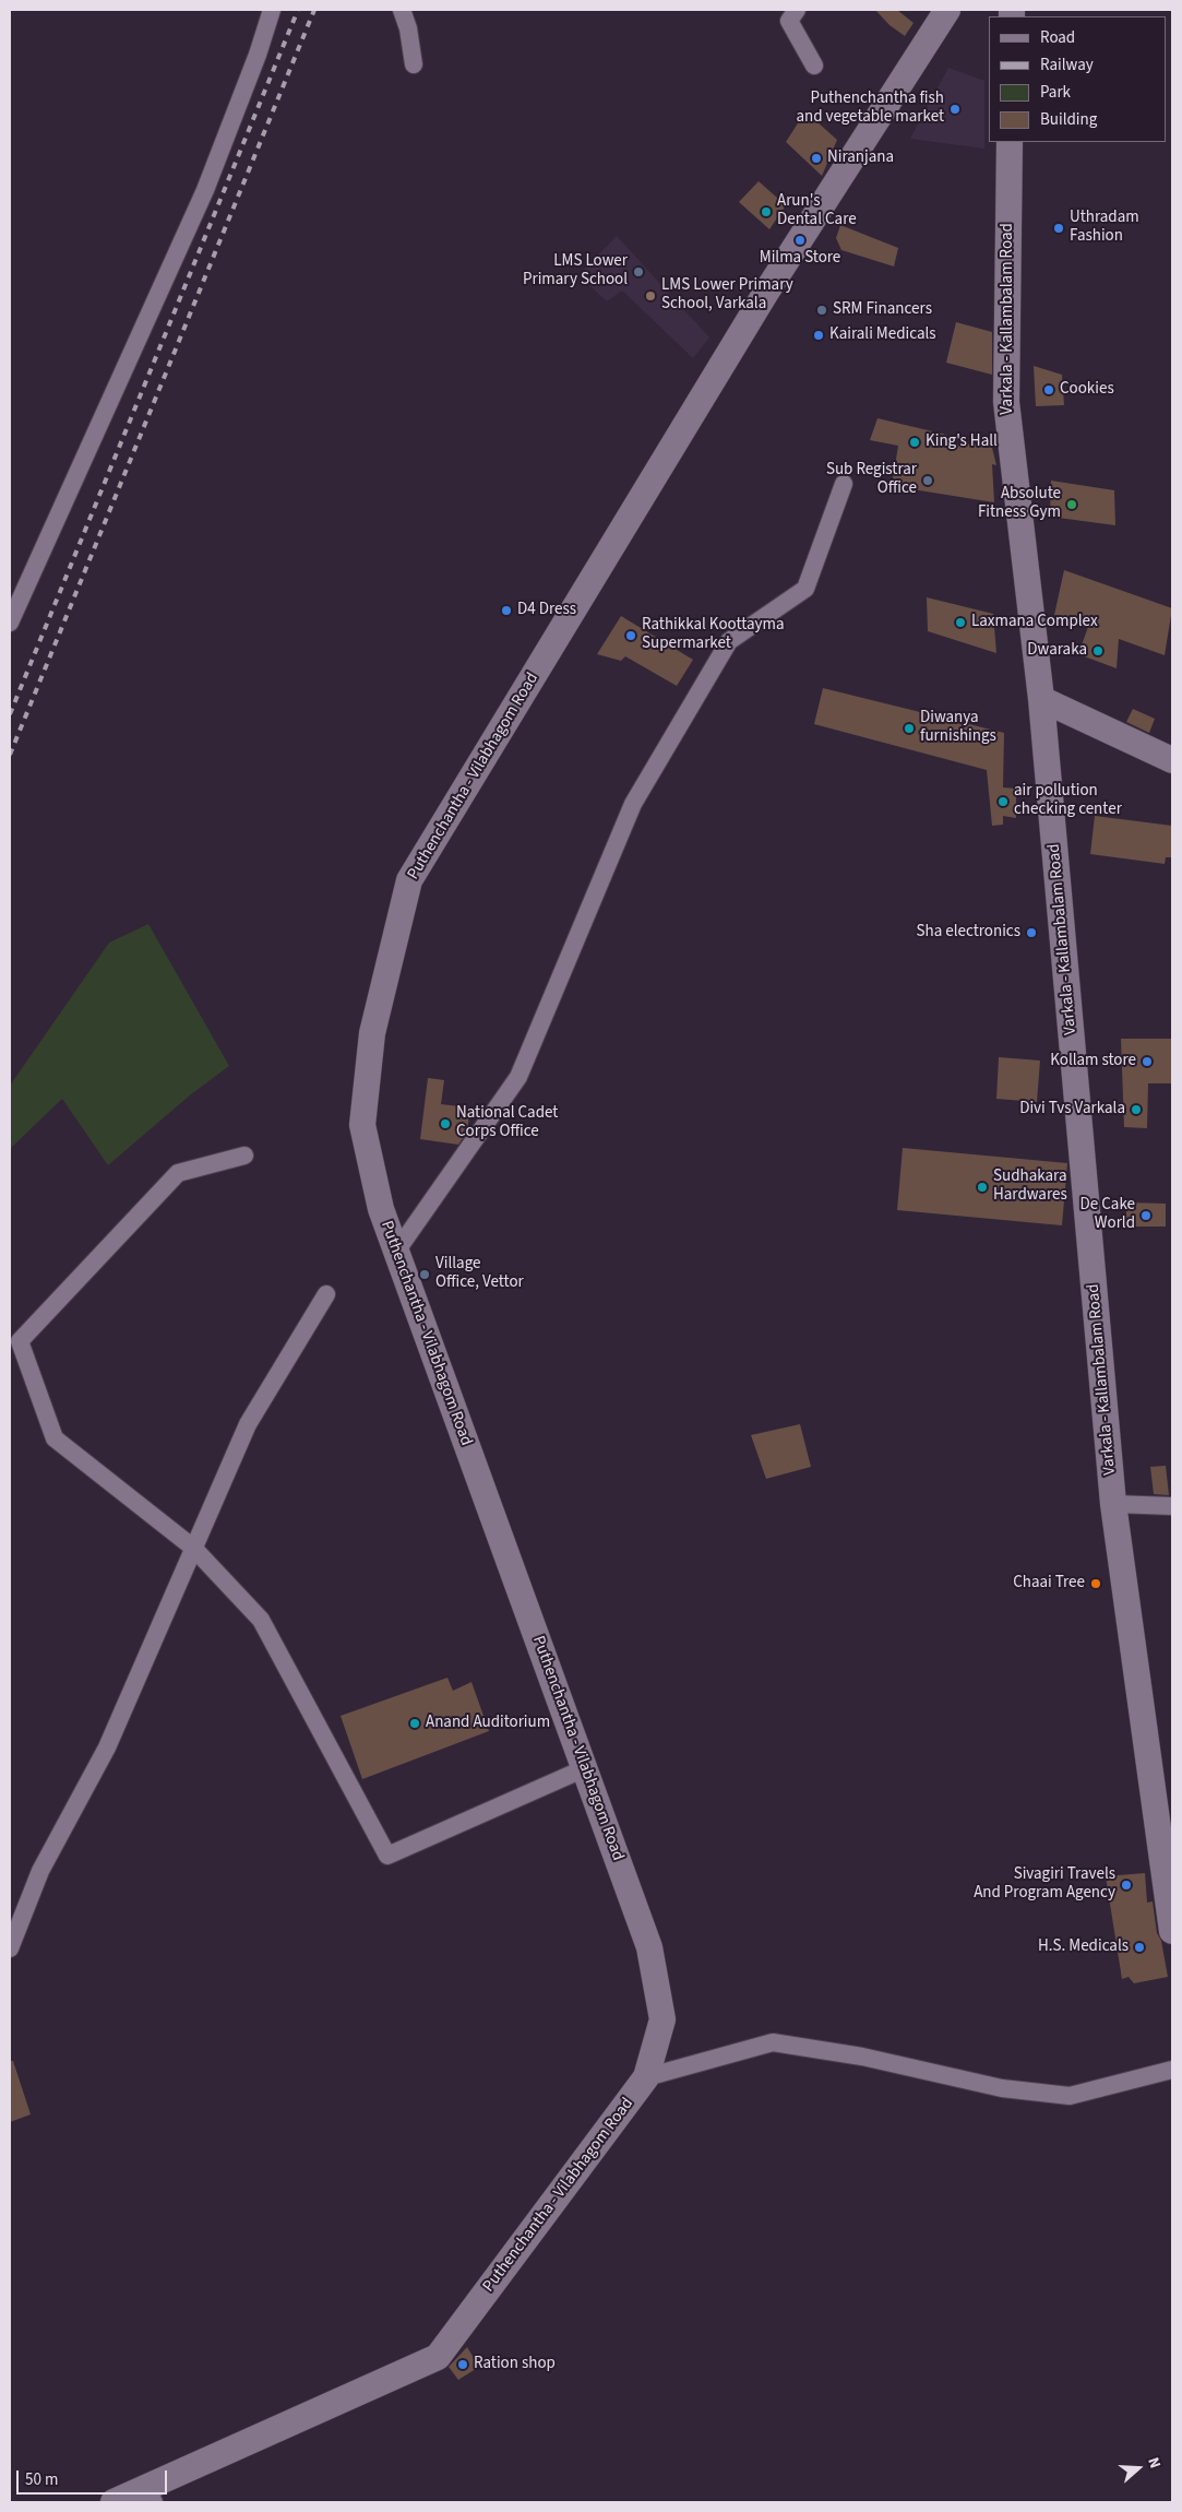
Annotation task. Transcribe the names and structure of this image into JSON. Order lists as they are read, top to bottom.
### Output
{
  "streets": {
    "main road": ["Varkala - Kallambalam Road", "Puthenchantha - Vilabhagom Road"]
  },
  "places": [
    "Puthenchantha fish and vegetable market",
    "Niranjana",
    "Arun's Dental Care",
    "Uthradam Fashion",
    "Milma Store",
    "LMS Lower Primary School",
    "LMS Lower Primary School, Varkala",
    "SRM Financers",
    "Kairali Medicals",
    "Cookies",
    "King's Hall",
    "Sub Registrar Office",
    "Absolute Fitness Gym",
    "D4 Dress",
    "Laxmana Complex",
    "Rathikkal Koottayma Supermarket",
    "Dwaraka",
    "Diwanya furnishings",
    "air pollution checking center",
    "Sha electronics",
    "Kollam store",
    "Divi Tvs Varkala",
    "National Cadet Corps Office",
    "Sudhakara Hardwares",
    "De Cake World",
    "Village Office, Vettor",
    "Chaai Tree",
    "Anand Auditorium",
    "Sivagiri Travels And Program Agency",
    "H.S. Medicals",
    "Ration shop"
  ],
  "legend": [
    "Road",
    "Railway",
    "Park",
    "Building"
  ],
  "scale_bar": "50 m",
  "north": "right"
}
